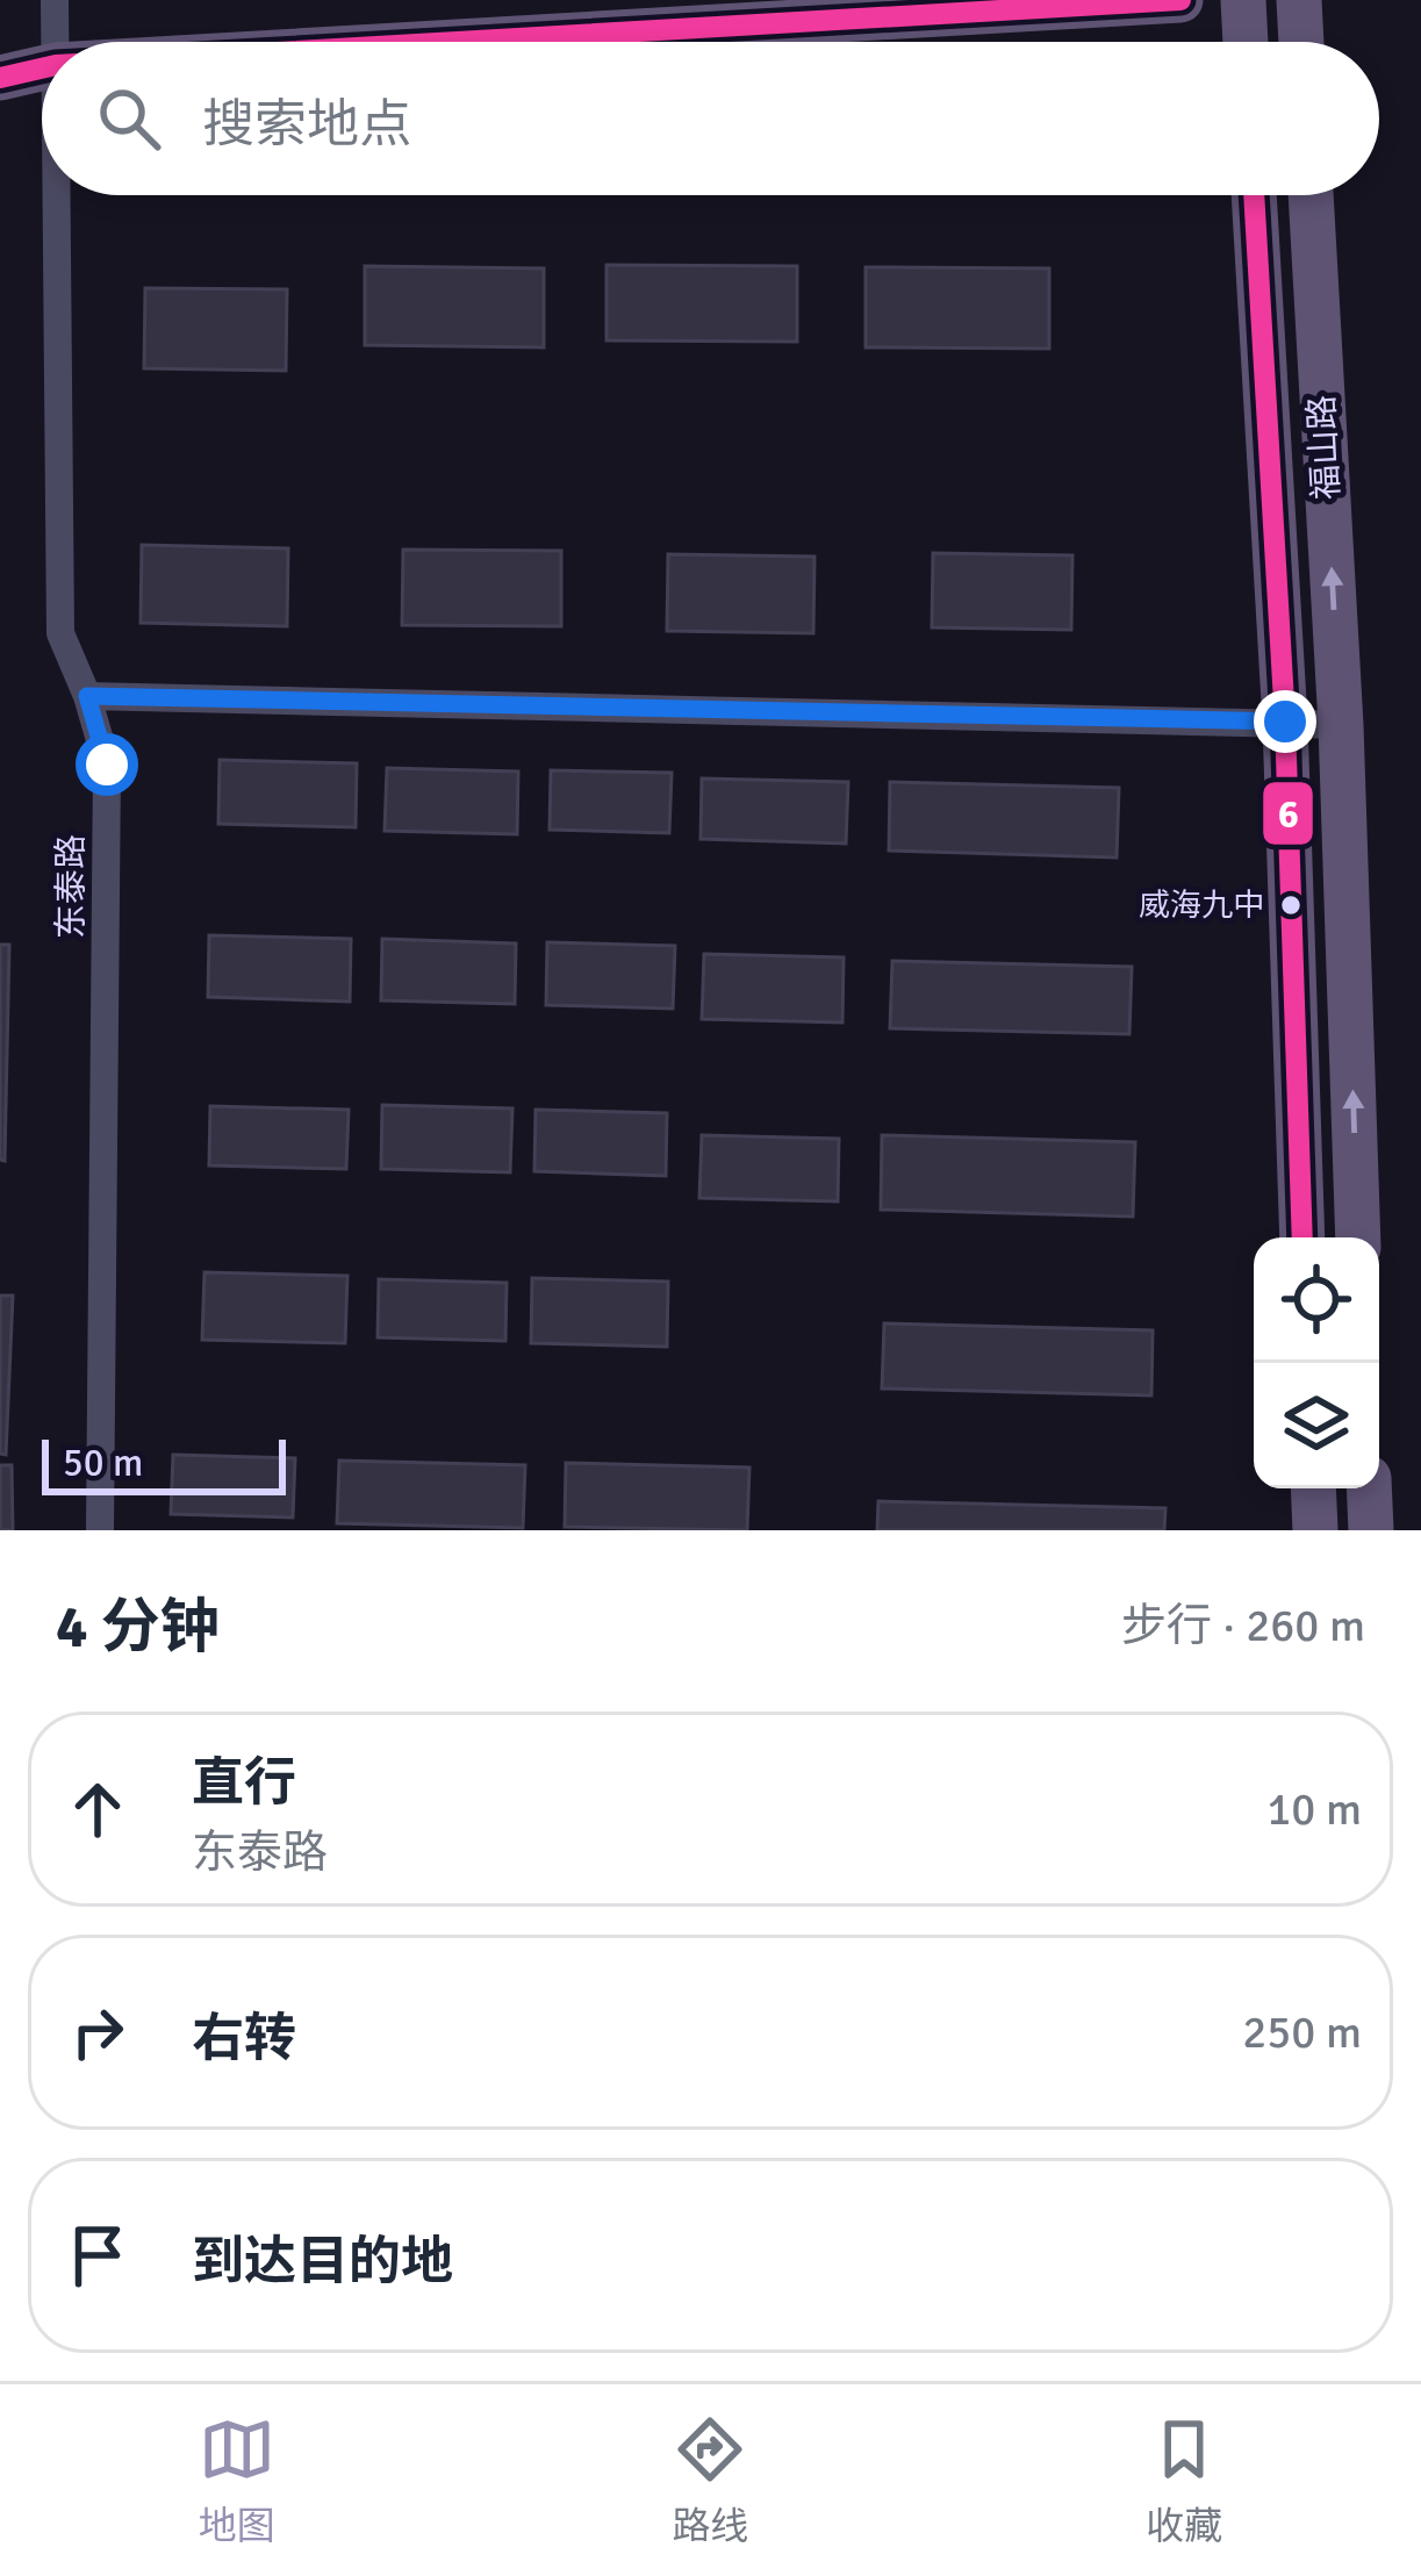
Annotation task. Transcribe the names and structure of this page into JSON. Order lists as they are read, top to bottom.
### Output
{
  "streets": {
    "main road": ["福山路"],
    "street": ["东泰路"]
  },
  "places": ["威海九中"],
  "lines": ["transit line 6"],
  "scale_bar": "50 m",
  "page": {
    "search": "搜索地点",
    "scale": "50 m",
    "heading": ["4 分钟", "步行 · 260 m"],
    "list": [
      ["直行", "东泰路", "10 m"],
      ["右转", "250 m"],
      "到达目的地"
    ],
    "nav": ["地图", "路线", "收藏"]
  }
}
